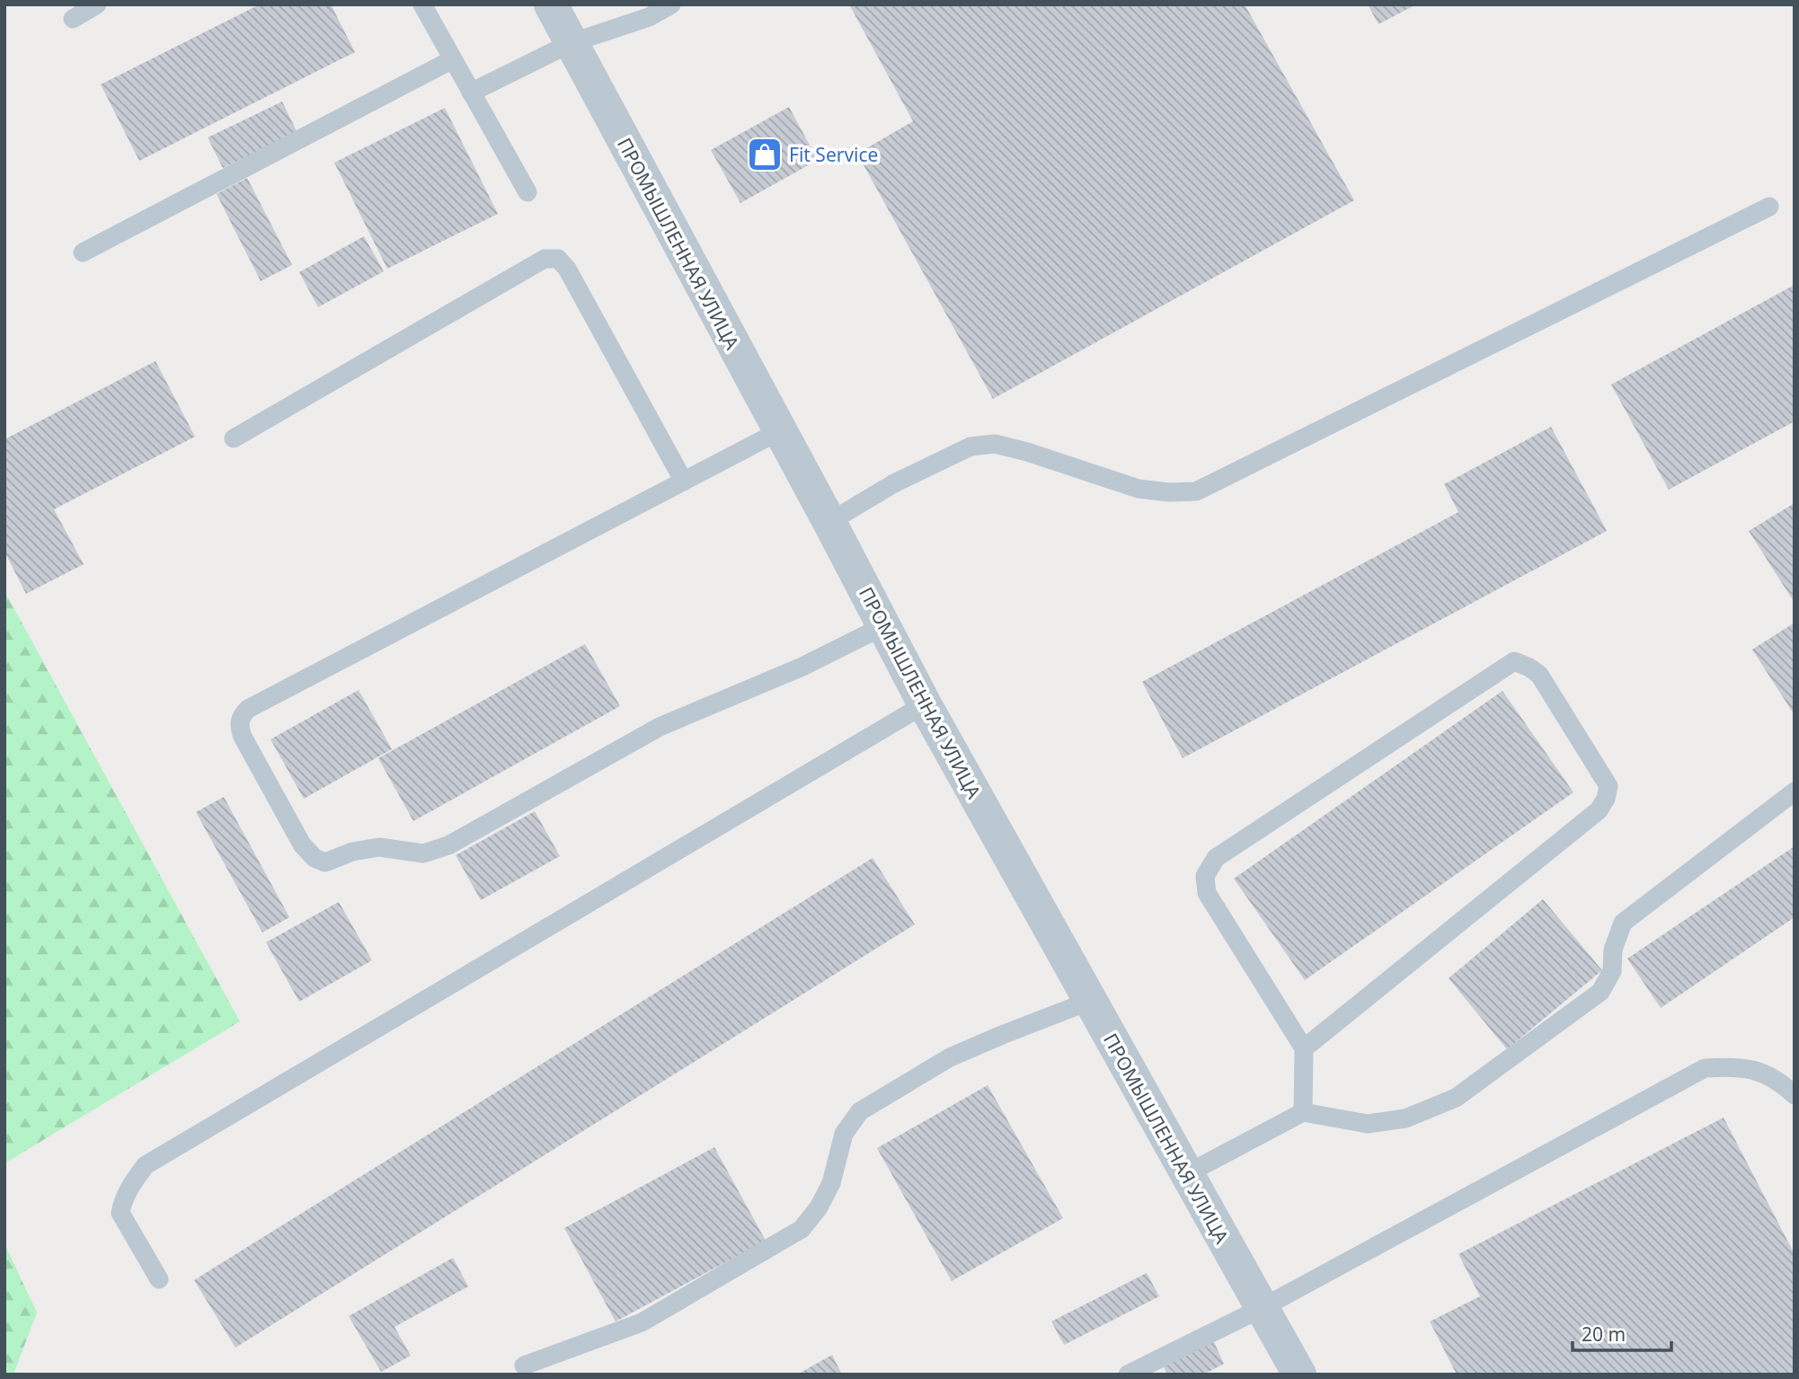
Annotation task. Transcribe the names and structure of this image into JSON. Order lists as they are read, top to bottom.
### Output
{
  "streets": {
    "street": ["ПРОМЫШЛЕННАЯ УЛИЦА"]
  },
  "places": {
    "shop": ["Fit Service"]
  },
  "scale_bar": "20 m"
}
